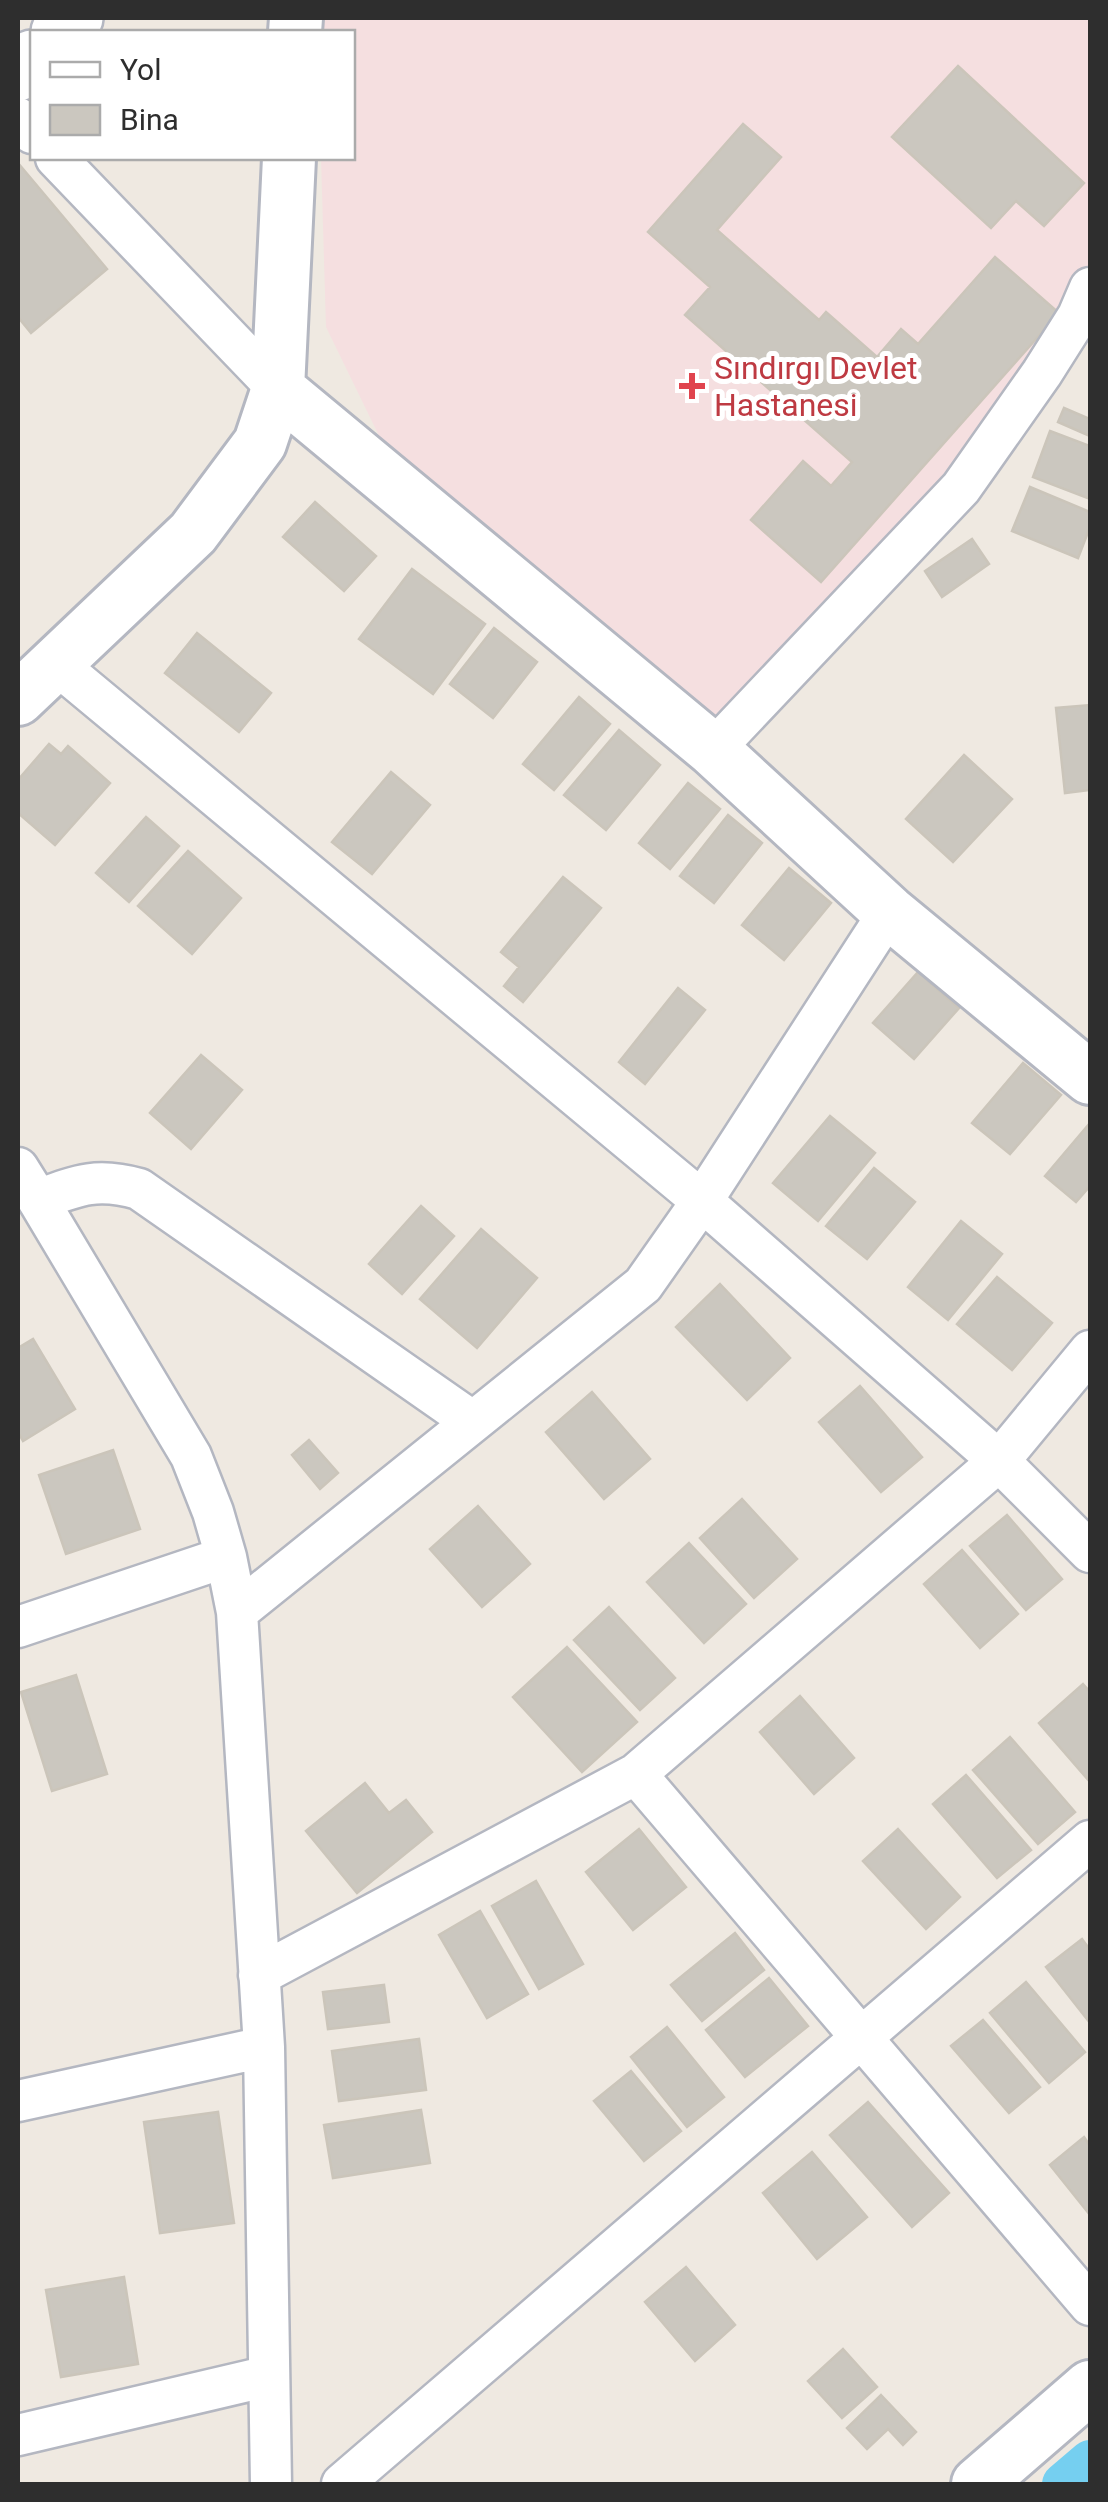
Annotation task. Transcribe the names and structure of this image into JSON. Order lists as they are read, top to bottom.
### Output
{
  "places": {
    "health": ["Sındırgı Devlet Hastanesi"]
  },
  "legend": ["Yol", "Bina"]
}
